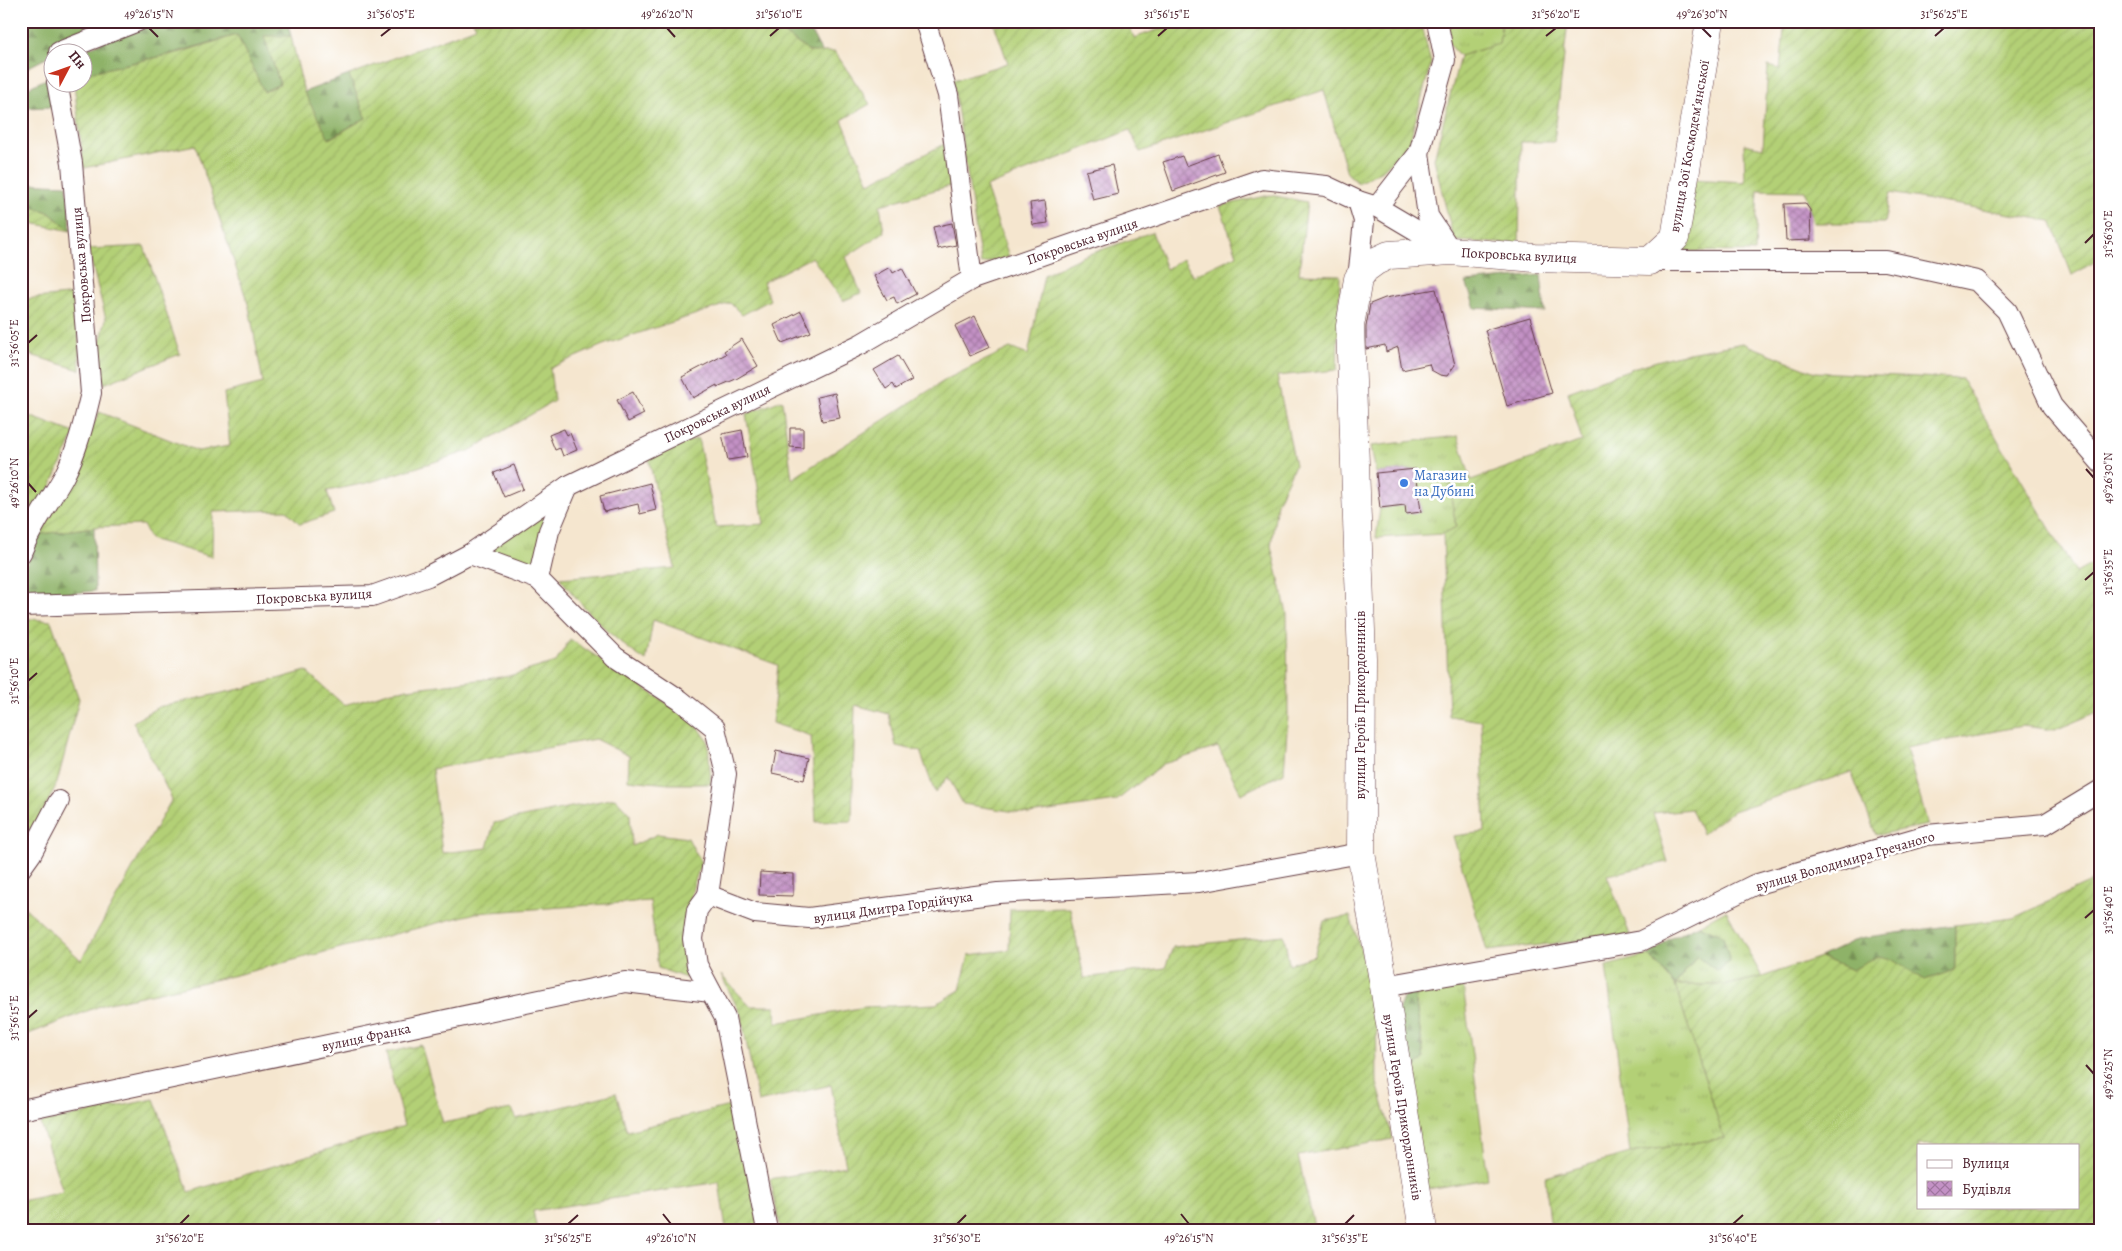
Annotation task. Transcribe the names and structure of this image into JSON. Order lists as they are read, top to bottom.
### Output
{
  "streets": {
    "street": [
      "вулиця Зої Космодемʼянської",
      "Покровська вулиця",
      "вулиця Героїв Прикордонників",
      "вулиця Володимира Гречаного",
      "вулиця Дмитра Гордійчука",
      "вулиця Франка"
    ]
  },
  "crossings": [
    ["вулиця Зої Космодемʼянської", "Покровська вулиця"],
    ["вулиця Героїв Прикордонників", "вулиця Володимира Гречаного"],
    ["вулиця Героїв Прикордонників", "вулиця Дмитра Гордійчука"]
  ],
  "places": ["Магазин на Дубині"],
  "legend": ["Вулиця", "Будівля"],
  "north": "top right",
  "coordinates": [
    "49°26'15\"N",
    "31°56'05\"E",
    "49°26'20\"N",
    "31°56'10\"E",
    "31°56'15\"E",
    "31°56'20\"E",
    "49°26'30\"N",
    "31°56'25\"E",
    "31°56'30\"E",
    "49°26'10\"N",
    "31°56'35\"E",
    "31°56'40\"E",
    "49°26'25\"N"
  ]
}
